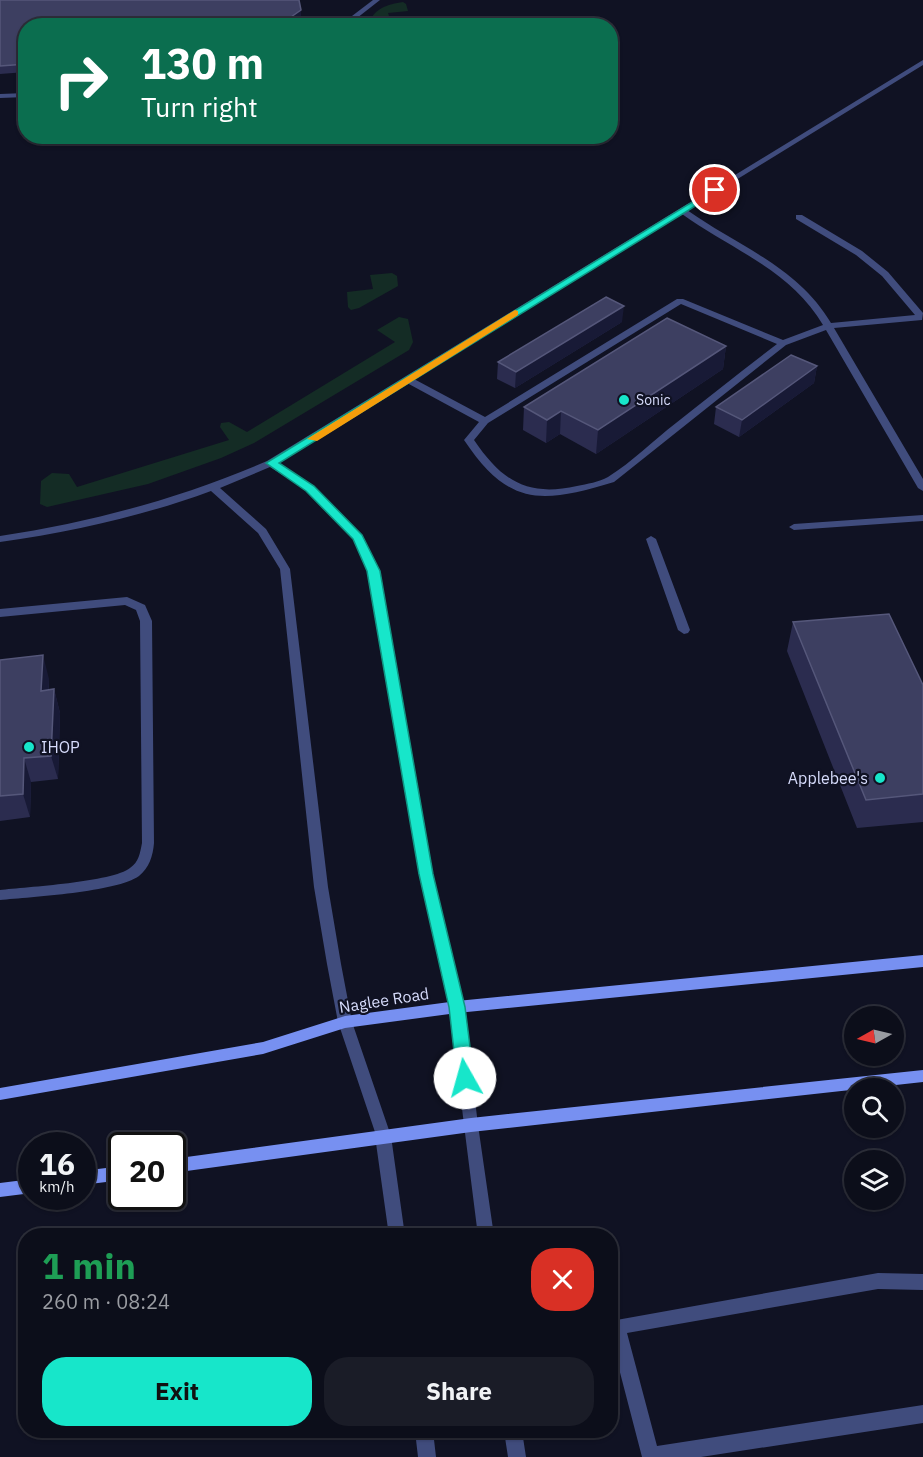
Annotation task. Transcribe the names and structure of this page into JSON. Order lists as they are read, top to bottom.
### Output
{
  "streets": {
    "main road": ["Naglee Road"]
  },
  "places": ["Sonic", "IHOP", "Applebee's"],
  "north": "left",
  "page": {
    "turn": ["130 m", "Turn right"],
    "speed": "16 km/h",
    "limit": "20",
    "heading": ["1 min", "260 m · 08:24"],
    "buttons": ["Exit", "Share"]
  }
}
